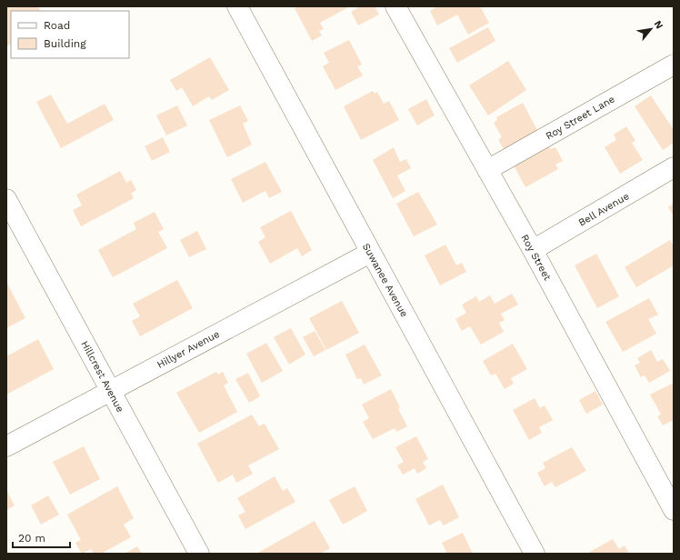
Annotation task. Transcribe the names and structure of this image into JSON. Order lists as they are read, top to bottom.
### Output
{
  "streets": {
    "street": [
      "Roy Street Lane",
      "Bell Avenue",
      "Roy Street",
      "Suwanee Avenue",
      "Hillyer Avenue",
      "Hillcrest Avenue"
    ]
  },
  "crossings": [
    ["Roy Street Lane", "Roy Street"],
    ["Bell Avenue", "Roy Street"],
    ["Suwanee Avenue", "Hillyer Avenue"],
    ["Hillyer Avenue", "Hillcrest Avenue"]
  ],
  "legend": ["Road", "Building"],
  "scale_bar": "20 m",
  "north": "top right"
}
